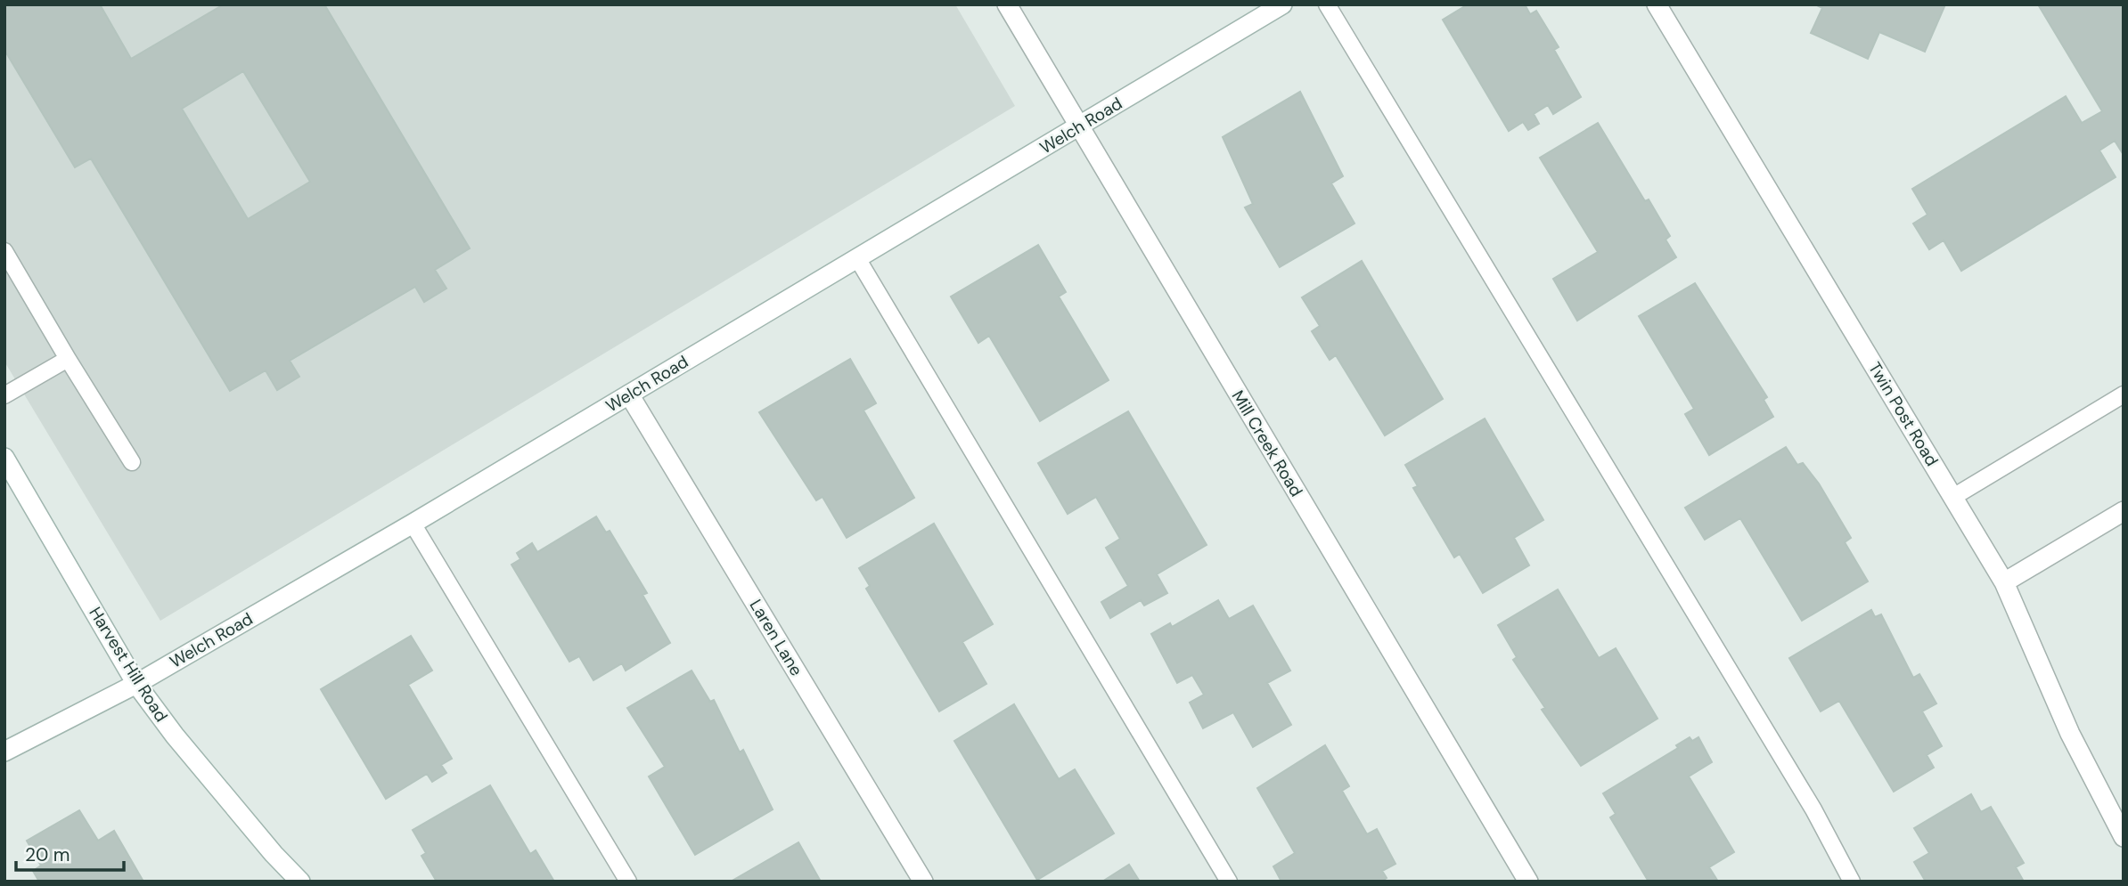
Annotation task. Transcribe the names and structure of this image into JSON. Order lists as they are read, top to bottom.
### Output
{
  "streets": {
    "street": [
      "Welch Road",
      "Twin Post Road",
      "Mill Creek Road",
      "Laren Lane",
      "Harvest Hill Road"
    ]
  },
  "crossings": [
    ["Welch Road", "Mill Creek Road"],
    ["Welch Road", "Laren Lane"],
    ["Welch Road", "Harvest Hill Road"]
  ],
  "scale_bar": "20 m"
}
